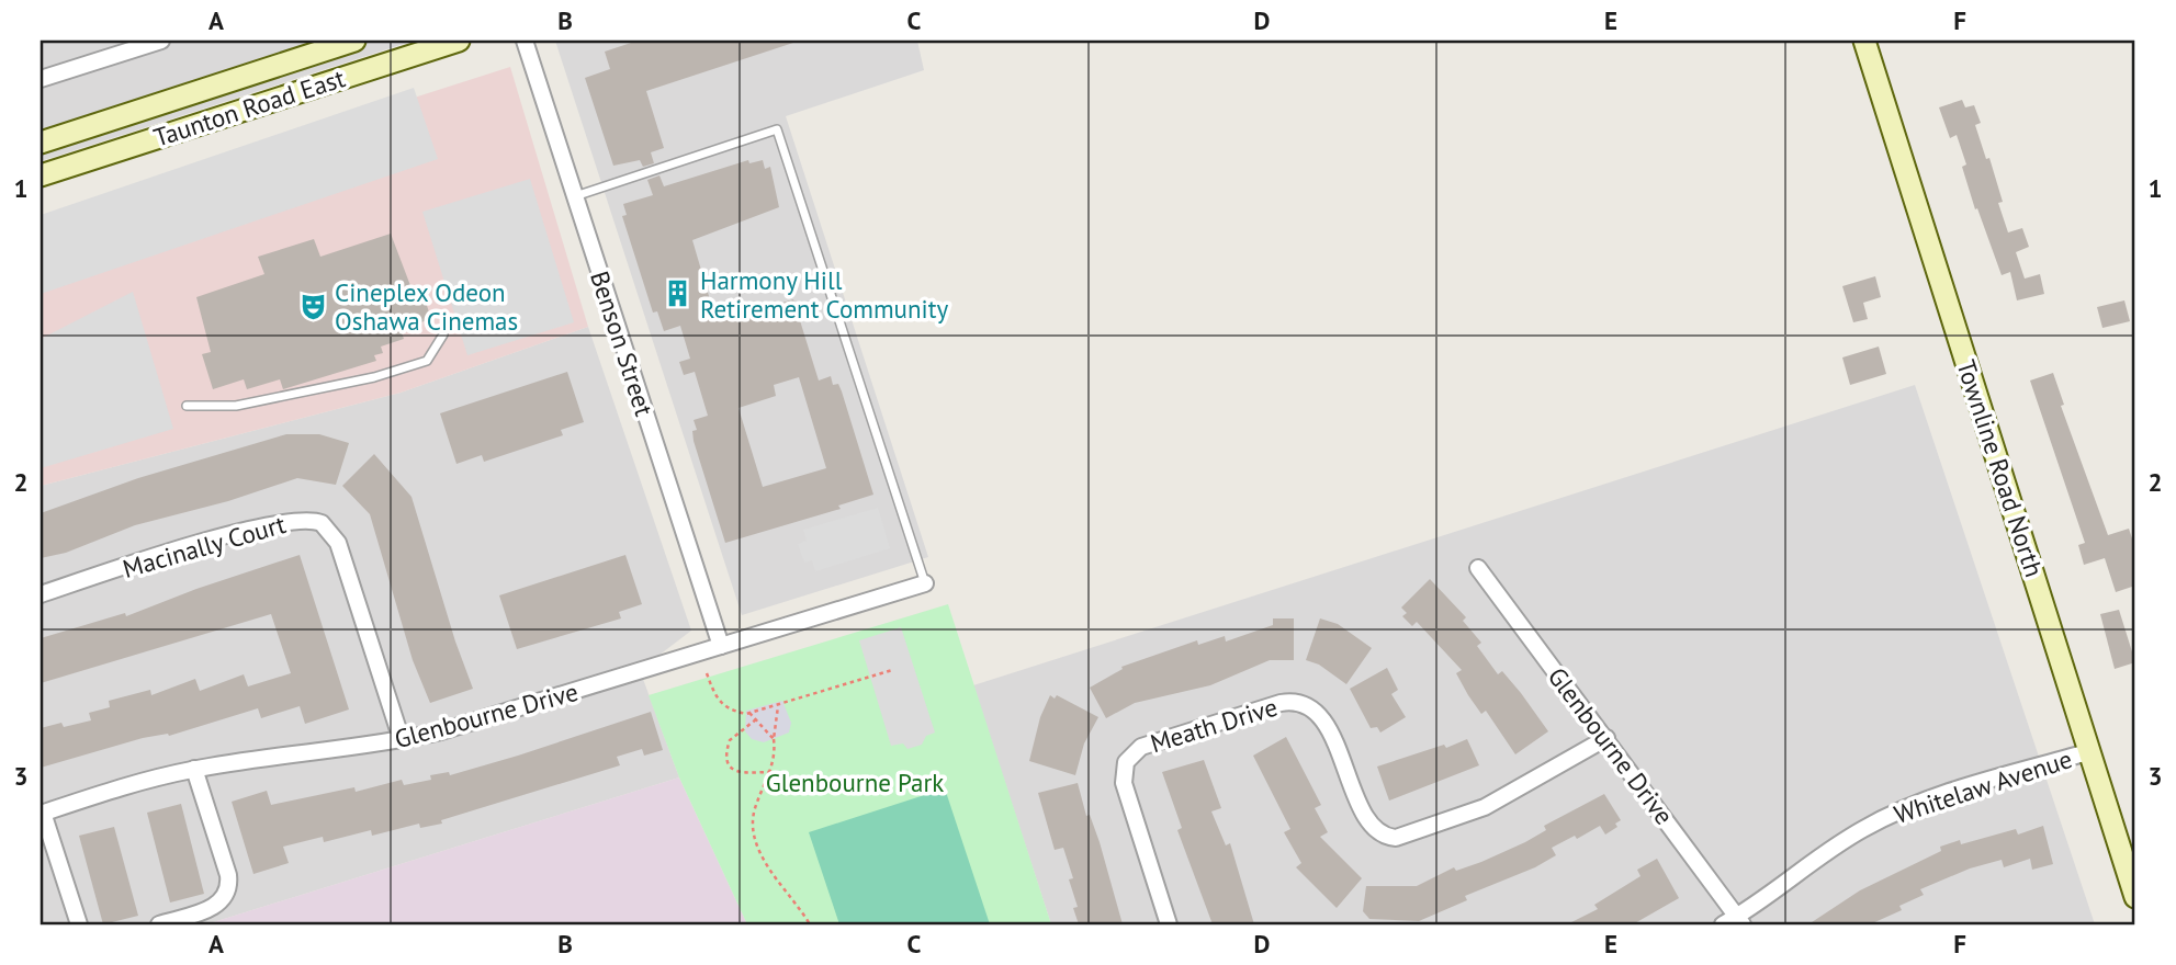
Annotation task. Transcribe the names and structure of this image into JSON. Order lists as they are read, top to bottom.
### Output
{
  "streets": {
    "main road": ["Taunton Road East", "Townline Road North"],
    "street": [
      "Benson Street",
      "Macinally Court",
      "Glenbourne Drive",
      "Meath Drive",
      "Whitelaw Avenue"
    ]
  },
  "crossings": [
    ["Benson Street", "Glenbourne Drive"],
    ["Townline Road North", "Whitelaw Avenue"],
    ["Macinally Court", "Glenbourne Drive"],
    ["Glenbourne Drive", "Meath Drive"],
    ["Glenbourne Drive", "Whitelaw Avenue"]
  ],
  "parks": ["Glenbourne Park"],
  "places": {
    "building": ["Harmony Hill Retirement Community"],
    "theatre": ["Cineplex Odeon Oshawa Cinemas"]
  },
  "grid": {
    "columns": [
      "A",
      "B",
      "C",
      "D",
      "E",
      "F"
    ],
    "rows": ["1", "2", "3"]
  }
}
